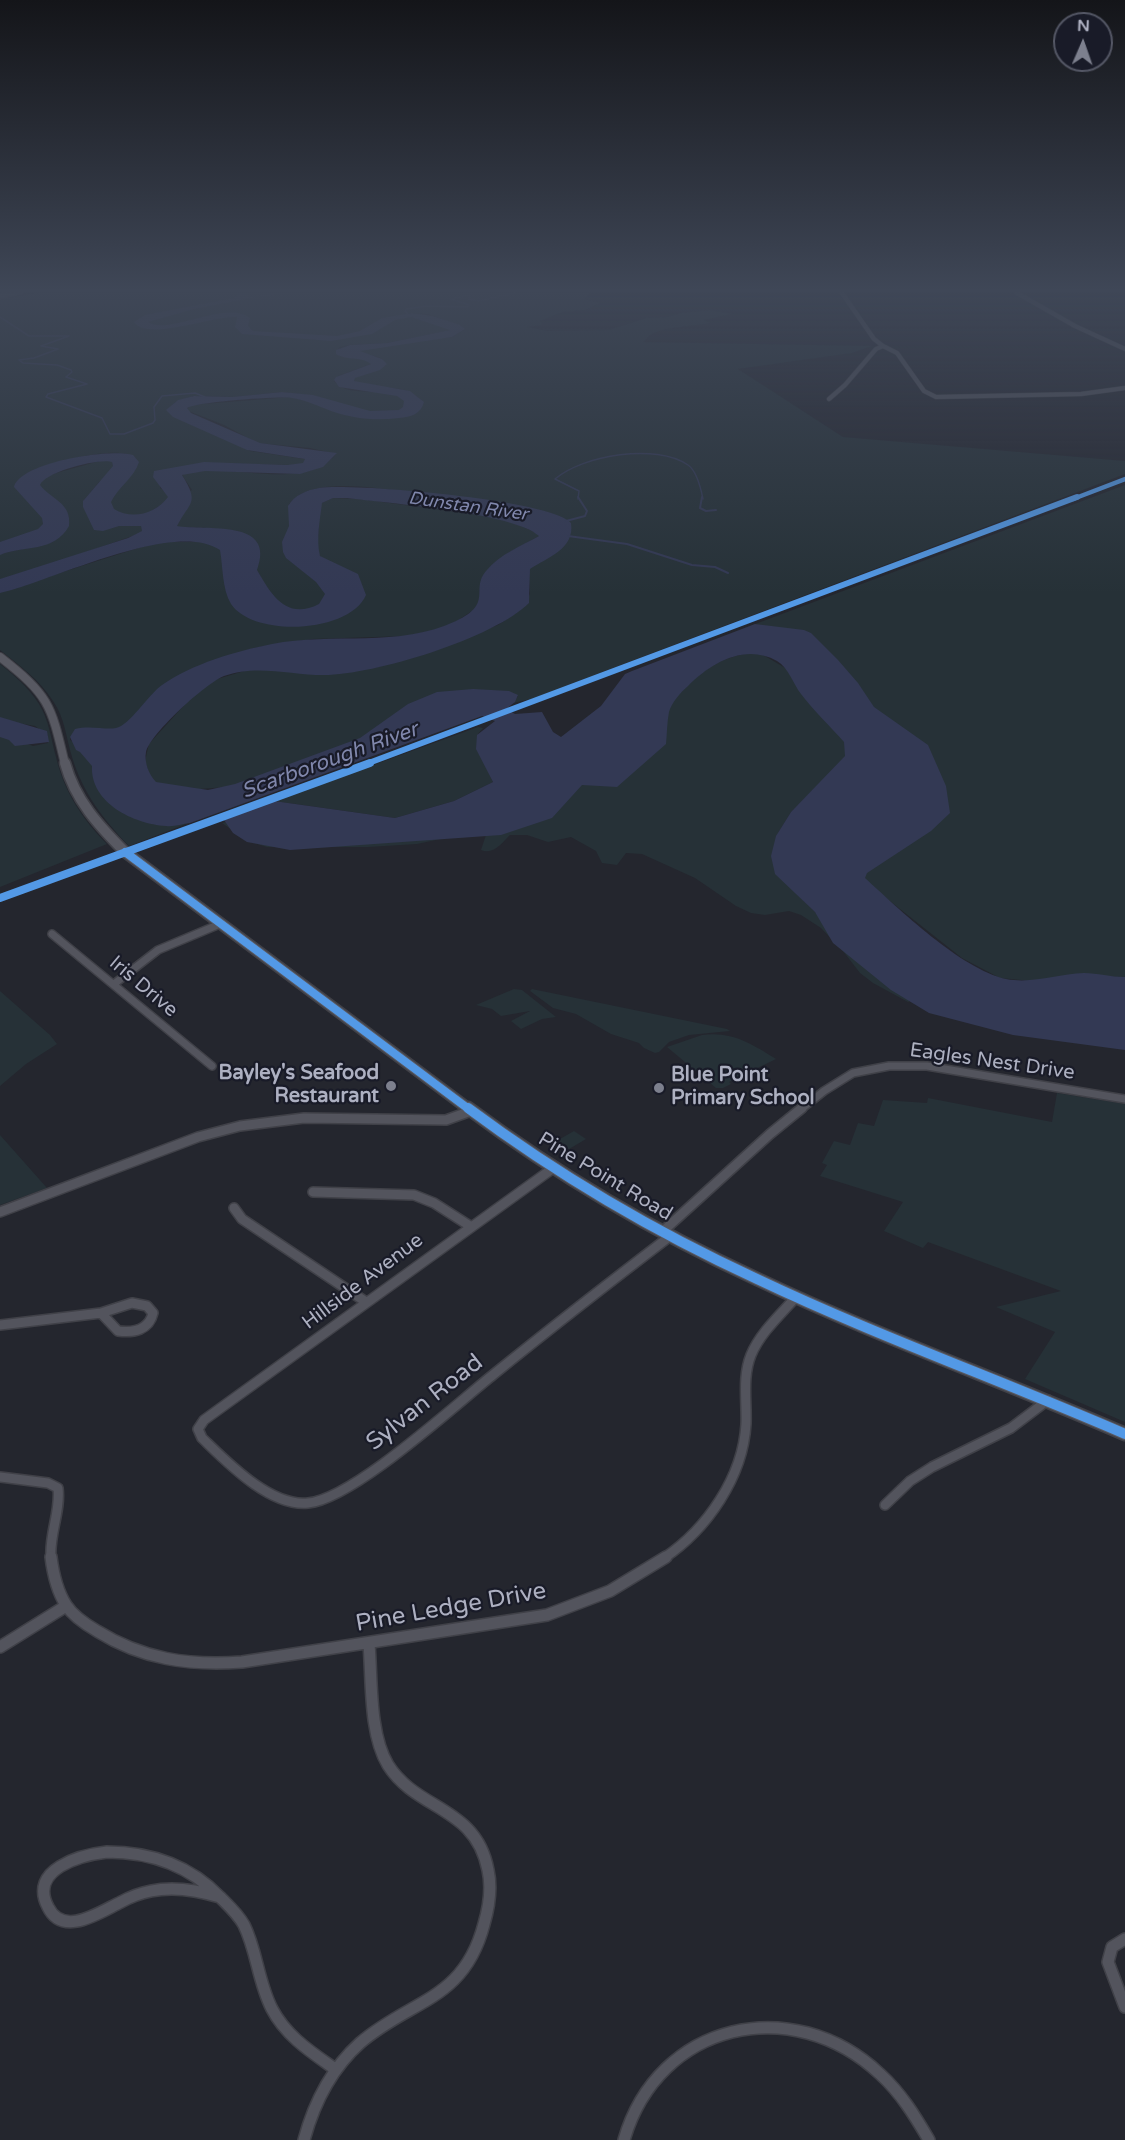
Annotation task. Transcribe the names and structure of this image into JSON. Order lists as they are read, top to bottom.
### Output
{
  "streets": {
    "main road": ["Pine Point Road"],
    "street": [
      "Iris Drive",
      "Eagles Nest Drive",
      "Hillside Avenue",
      "Sylvan Road",
      "Pine Ledge Drive"
    ]
  },
  "crossings": [
    ["Eagles Nest Drive", "Pine Point Road"],
    ["Eagles Nest Drive", "Sylvan Road"],
    ["Pine Point Road", "Hillside Avenue"],
    ["Pine Point Road", "Sylvan Road"],
    ["Pine Point Road", "Pine Ledge Drive"],
    ["Hillside Avenue", "Sylvan Road"]
  ],
  "water": ["Dunstan River", "Scarborough River"],
  "places": ["Bayley's Seafood Restaurant", "Blue Point Primary School"],
  "north": "top"
}
